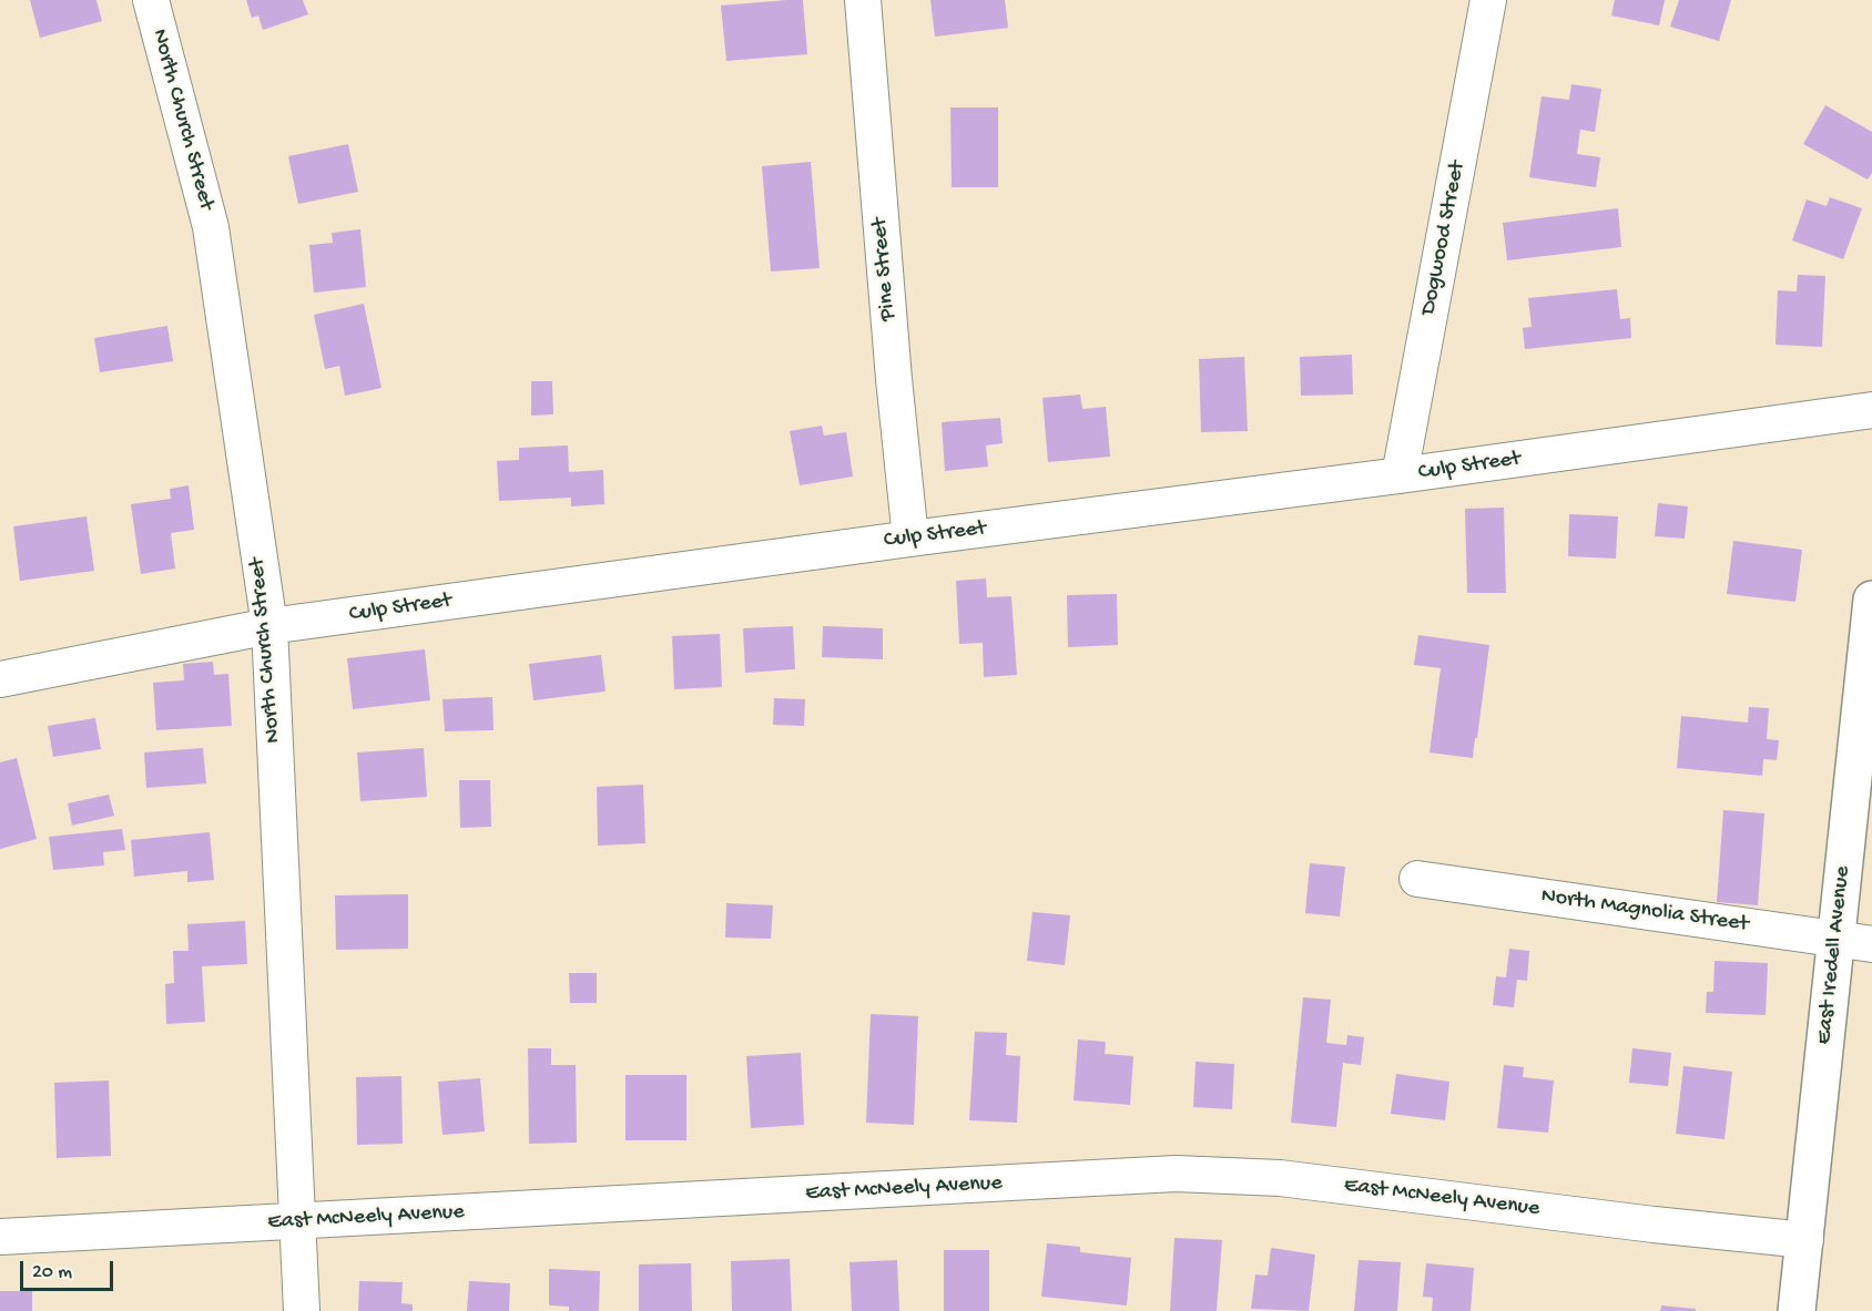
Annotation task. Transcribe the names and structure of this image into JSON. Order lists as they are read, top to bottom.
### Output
{
  "streets": {
    "main road": ["East Iredell Avenue"],
    "street": [
      "North Church Street",
      "Dogwood Street",
      "Pine Street",
      "Culp Street",
      "North Magnolia Street",
      "East McNeely Avenue"
    ]
  },
  "crossings": [
    ["North Church Street", "Culp Street"],
    ["North Church Street", "East McNeely Avenue"],
    ["Dogwood Street", "Culp Street"],
    ["Pine Street", "Culp Street"],
    ["North Magnolia Street", "East Iredell Avenue"],
    ["East Iredell Avenue", "East McNeely Avenue"]
  ],
  "scale_bar": "20 m"
}
